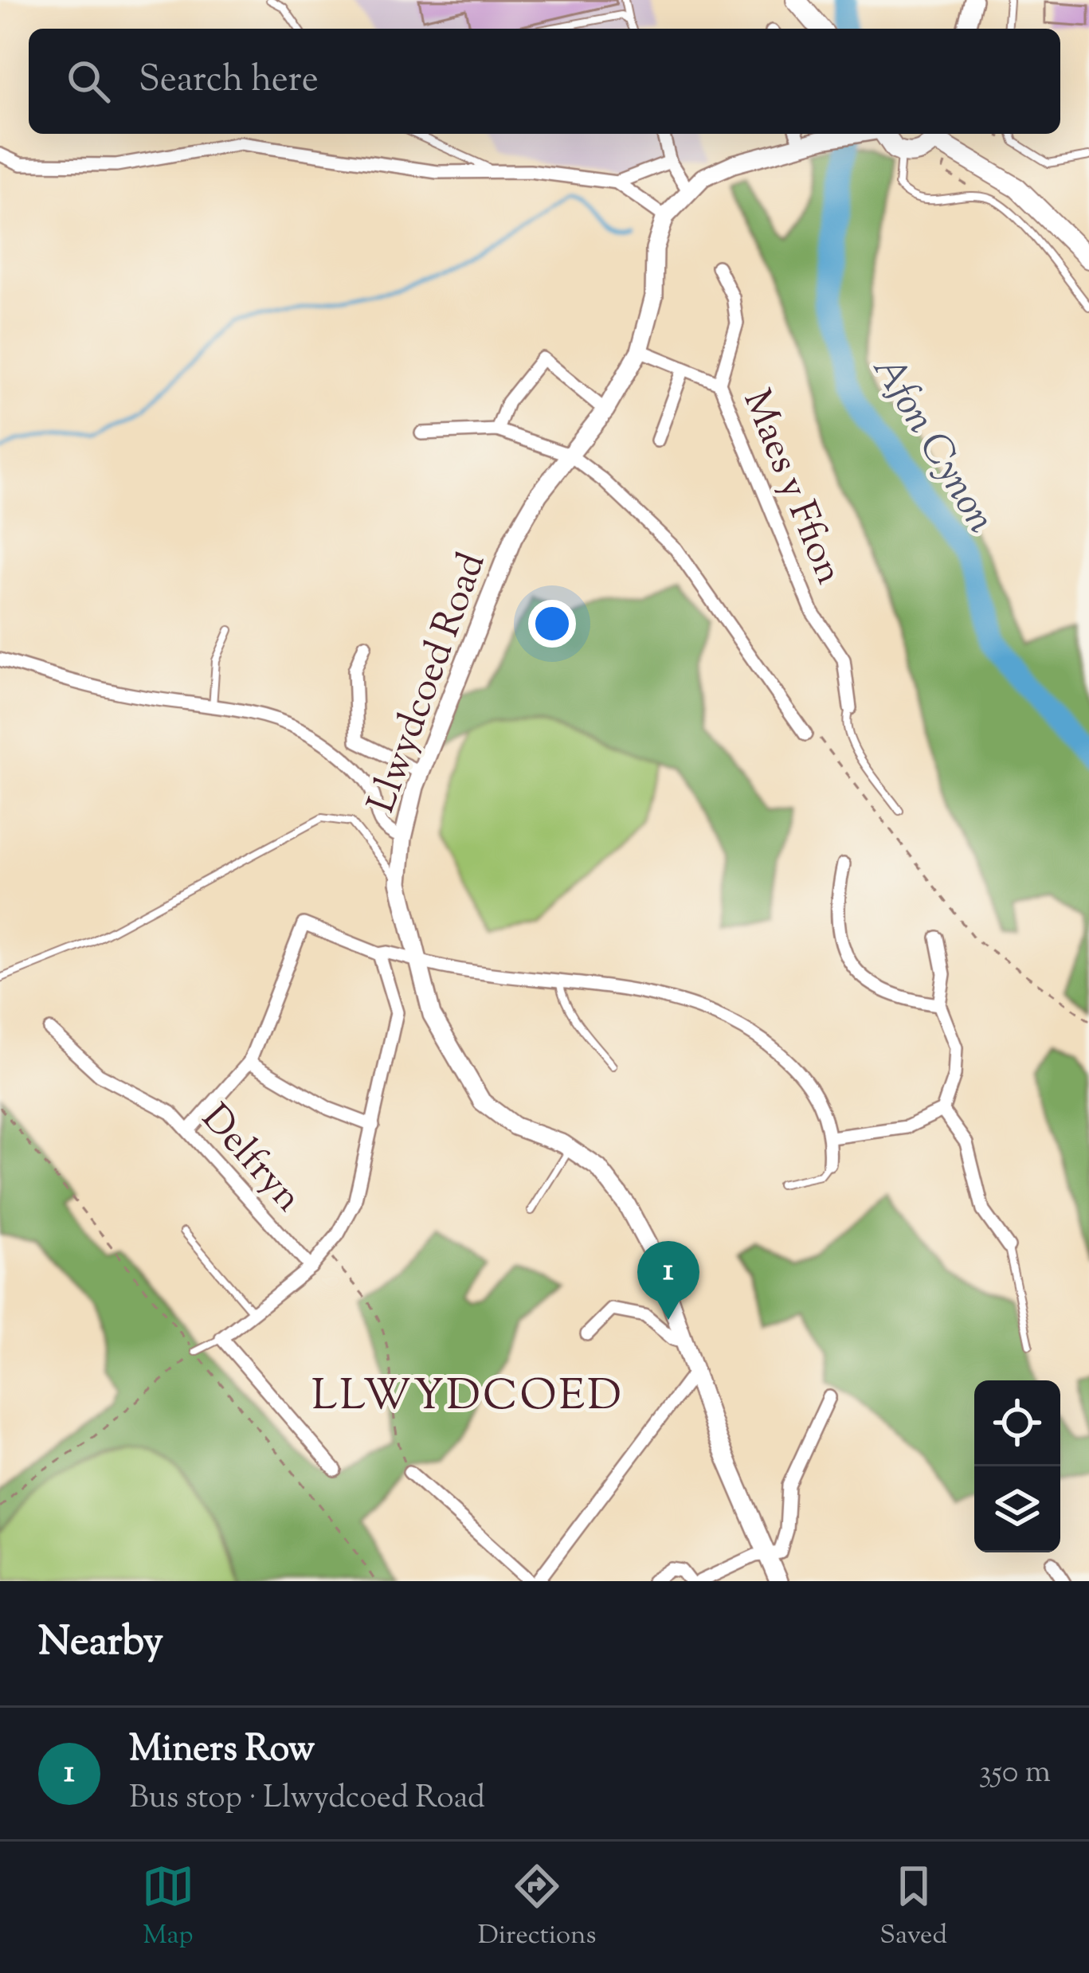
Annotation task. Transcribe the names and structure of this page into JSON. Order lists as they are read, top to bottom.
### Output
{
  "streets": {
    "main road": ["Llwydcoed Road"],
    "street": ["Maes y Ffion", "Delfryn"]
  },
  "crossings": [
    ["Maes y Ffion", "Llwydcoed Road"]
  ],
  "districts": ["LLWYDCOED"],
  "water": ["Afon Cynon"],
  "page": {
    "search": "Search here",
    "pins": "1",
    "heading": "Nearby",
    "list": [
      {
        "mark": "1",
        "name": "Miners Row",
        "note": "Bus stop · Llwydcoed Road",
        "value": "350 m"
      }
    ],
    "nav": ["Map", "Directions", "Saved"]
  }
}
